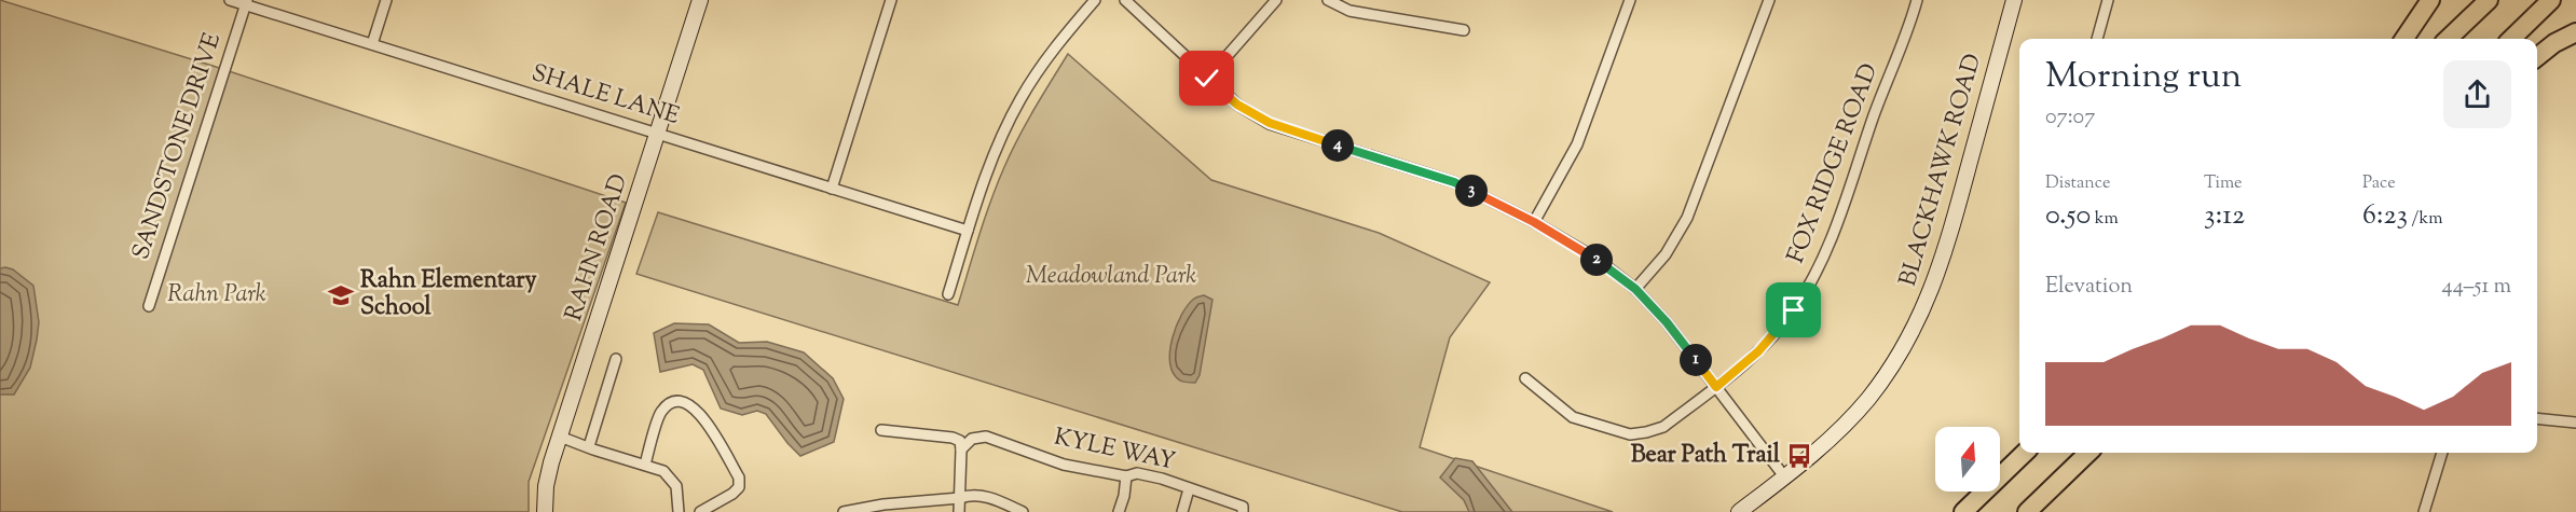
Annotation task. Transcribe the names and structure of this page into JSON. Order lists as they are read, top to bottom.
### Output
{
  "streets": {
    "street": [
      "SHALE LANE",
      "SANDSTONE DRIVE",
      "FOX RIDGE ROAD",
      "BLACKHAWK ROAD",
      "RAHN ROAD",
      "KYLE WAY"
    ]
  },
  "crossings": [
    ["SHALE LANE", "SANDSTONE DRIVE"],
    ["SHALE LANE", "RAHN ROAD"]
  ],
  "parks": ["Meadowland Park", "Rahn Park"],
  "places": {
    "school or university": ["Rahn Elementary School"],
    "bus stop": ["Bear Path Trail"]
  },
  "north": "top",
  "page": {
    "heading": ["Morning run", "07:07"],
    "pins": [
      "4",
      "3",
      "2",
      "1"
    ],
    "stats": [
      ["Distance", "0.50 km"],
      ["Time", "3:12"],
      ["Pace", "6:23 /km"]
    ],
    "chart": ["Elevation", "44–51 m"]
  }
}
